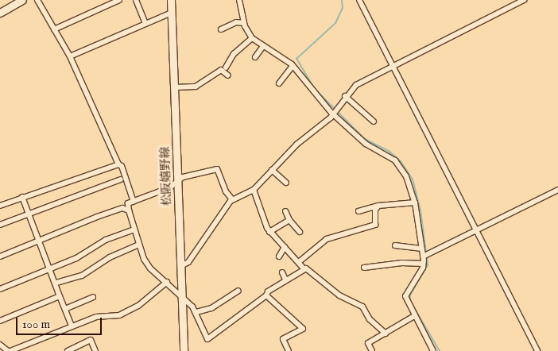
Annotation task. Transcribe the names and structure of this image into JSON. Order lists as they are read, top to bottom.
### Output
{
  "streets": {
    "main road": ["松阪嬉野線"]
  },
  "scale_bar": "100 m"
}
